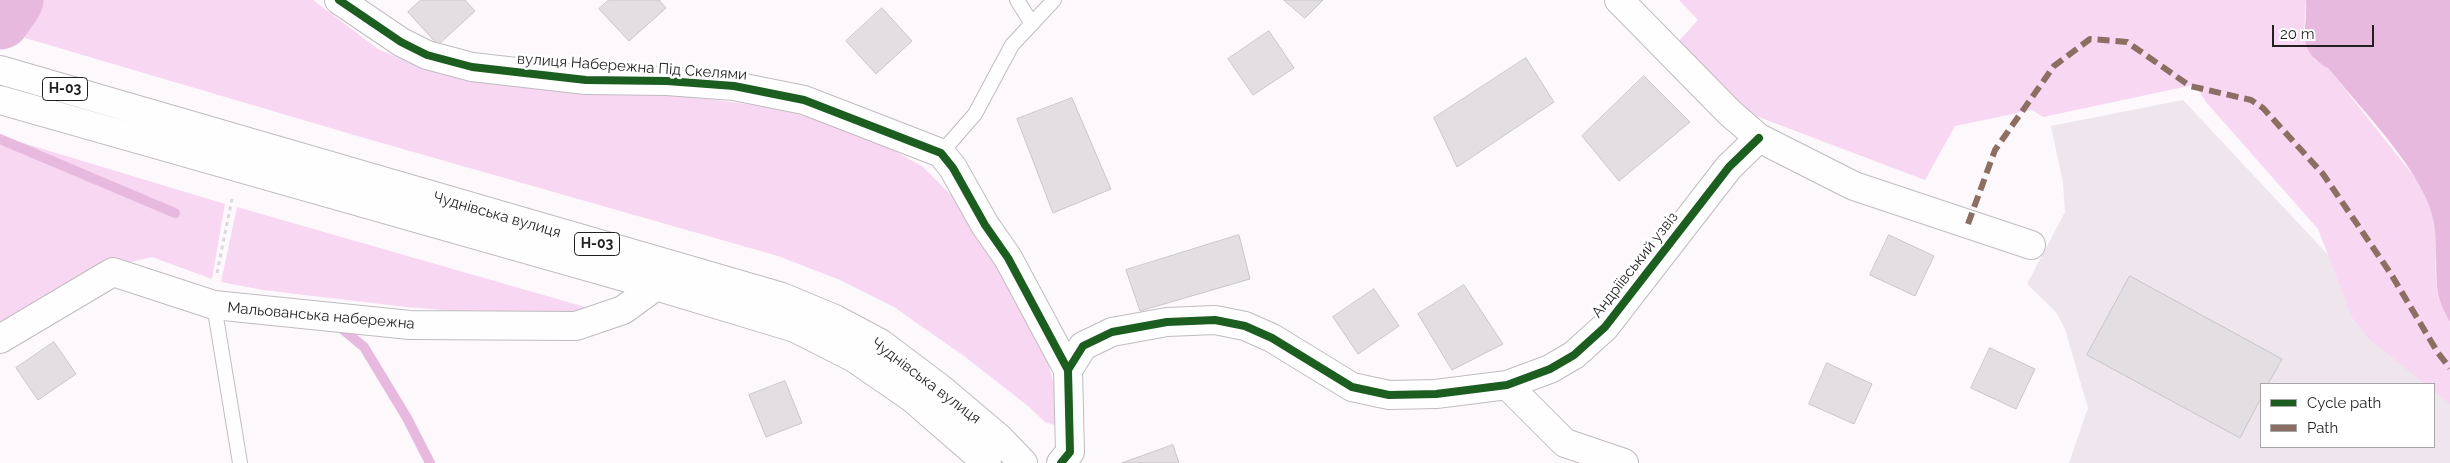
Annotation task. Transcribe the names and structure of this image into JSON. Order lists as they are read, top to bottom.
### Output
{
  "streets": {
    "street": [
      "вулиця Набережна Під Скелями",
      "Н-03",
      "Чуднівська вулиця",
      "Андріївський узвіз",
      "Мальованська набережна"
    ]
  },
  "crossings": [
    ["Чуднівська вулиця", "Мальованська набережна"]
  ],
  "legend": ["Cycle path", "Path"],
  "scale_bar": "20 m"
}
